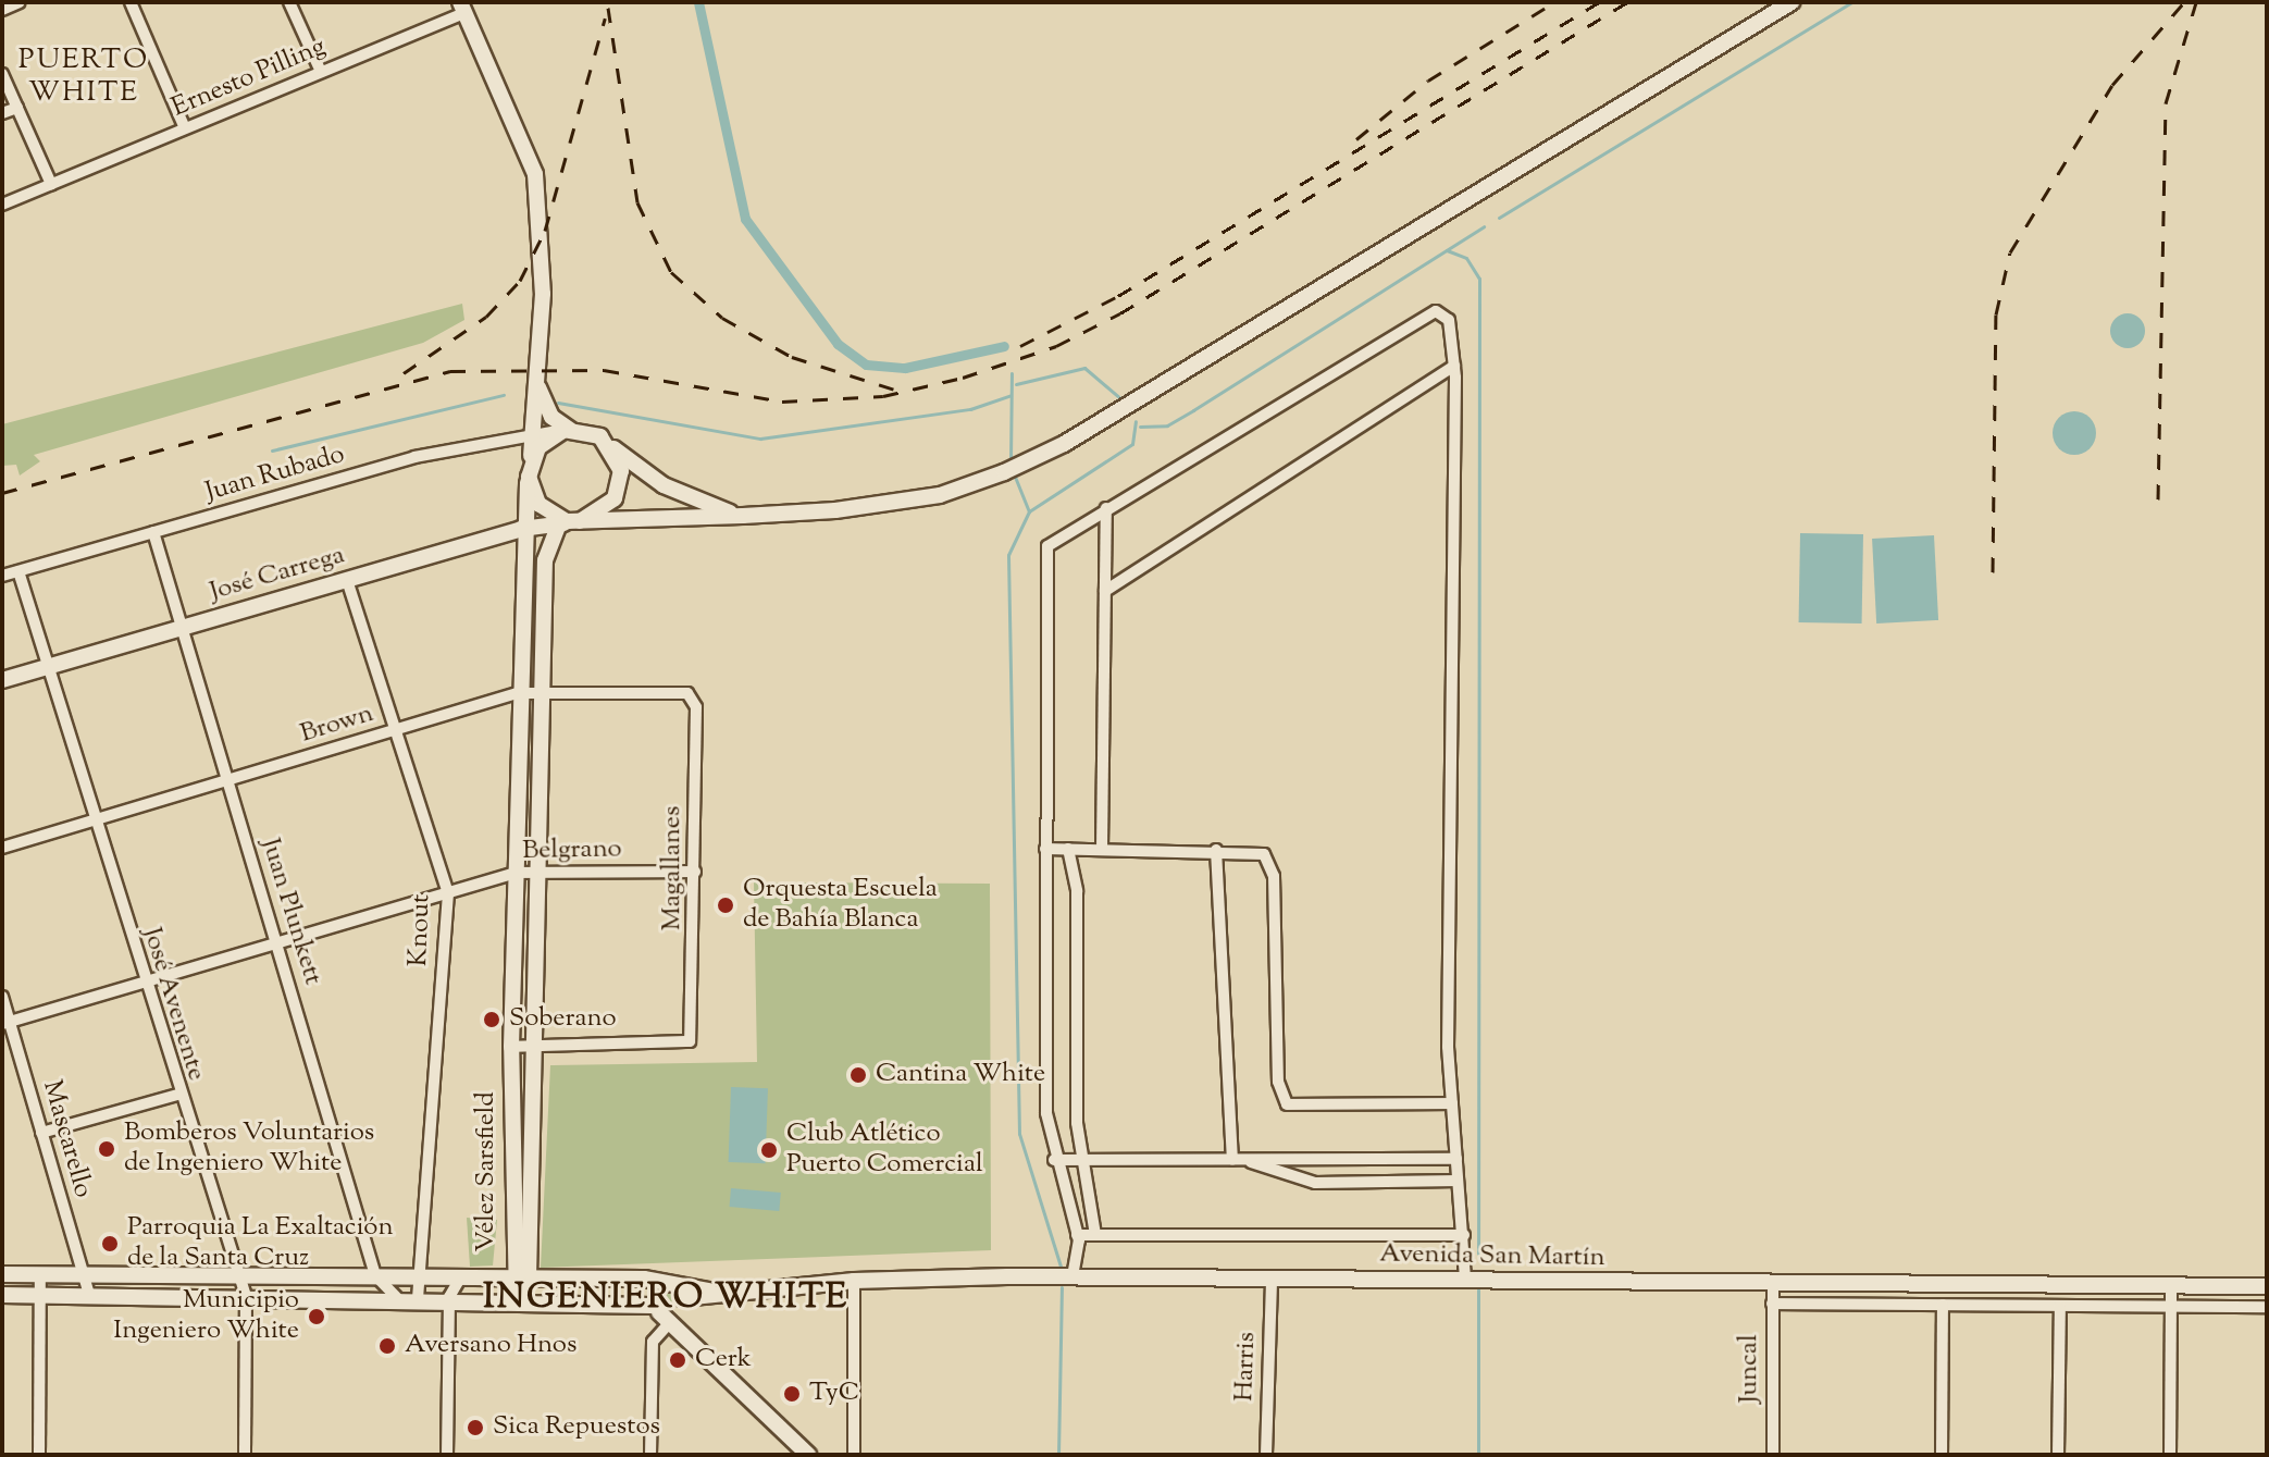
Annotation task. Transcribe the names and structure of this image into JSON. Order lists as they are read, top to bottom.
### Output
{
  "streets": {
    "main road": ["José Carrega", "Vélez Sarsfield", "Avenida San Martín"],
    "street": [
      "Ernesto Pilling",
      "Juan Rubado",
      "Brown",
      "Belgrano",
      "Magallanes",
      "Juan Plunkett",
      "Knout",
      "José Avenente",
      "Mascarello",
      "Harris",
      "Juncal"
    ]
  },
  "crossings": [
    ["Ernesto Pilling", "Vélez Sarsfield"],
    ["Juan Rubado", "José Carrega"],
    ["Juan Rubado", "Juan Plunkett"],
    ["Juan Rubado", "José Avenente"],
    ["Juan Rubado", "Vélez Sarsfield"],
    ["José Carrega", "Juan Plunkett"],
    ["José Carrega", "Knout"],
    ["José Carrega", "José Avenente"],
    ["José Carrega", "Vélez Sarsfield"],
    ["Brown", "Magallanes"],
    ["Brown", "Juan Plunkett"],
    ["Brown", "Knout"],
    ["Brown", "José Avenente"],
    ["Brown", "Vélez Sarsfield"],
    ["Belgrano", "Magallanes"],
    ["Belgrano", "Juan Plunkett"],
    ["Belgrano", "Knout"],
    ["Belgrano", "José Avenente"],
    ["Belgrano", "Mascarello"],
    ["Belgrano", "Vélez Sarsfield"],
    ["Magallanes", "Vélez Sarsfield"],
    ["Juan Plunkett", "Avenida San Martín"],
    ["Knout", "Avenida San Martín"],
    ["José Avenente", "Avenida San Martín"],
    ["Mascarello", "Avenida San Martín"],
    ["Vélez Sarsfield", "Avenida San Martín"],
    ["Avenida San Martín", "Harris"],
    ["Avenida San Martín", "Juncal"]
  ],
  "districts": ["PUERTO WHITE", "INGENIERO WHITE"],
  "places": [
    "Orquesta Escuela de Bahía Blanca",
    "Soberano",
    "Cantina White",
    "Bomberos Voluntarios de Ingeniero White",
    "Club Atlético Puerto Comercial",
    "Parroquia La Exaltación de la Santa Cruz",
    "Municipio Ingeniero White",
    "Aversano Hnos",
    "Cerk",
    "TyC",
    "Sica Repuestos"
  ]
}
